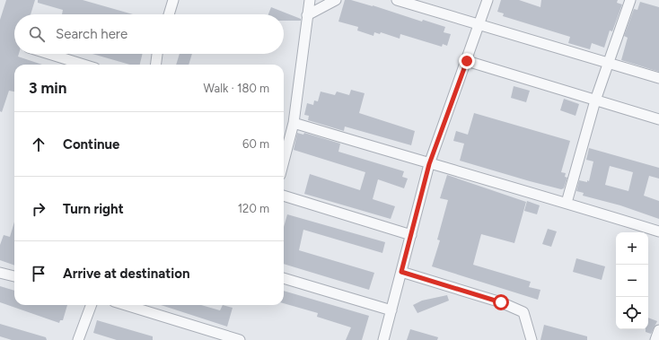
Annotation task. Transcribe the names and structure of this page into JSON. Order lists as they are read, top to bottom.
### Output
{
  "page": {
    "search": "Search here",
    "heading": ["3 min", "Walk · 180 m"],
    "list": [
      ["Continue", "60 m"],
      ["Turn right", "120 m"],
      "Arrive at destination"
    ],
    "map_buttons": ["+", "−"]
  }
}
